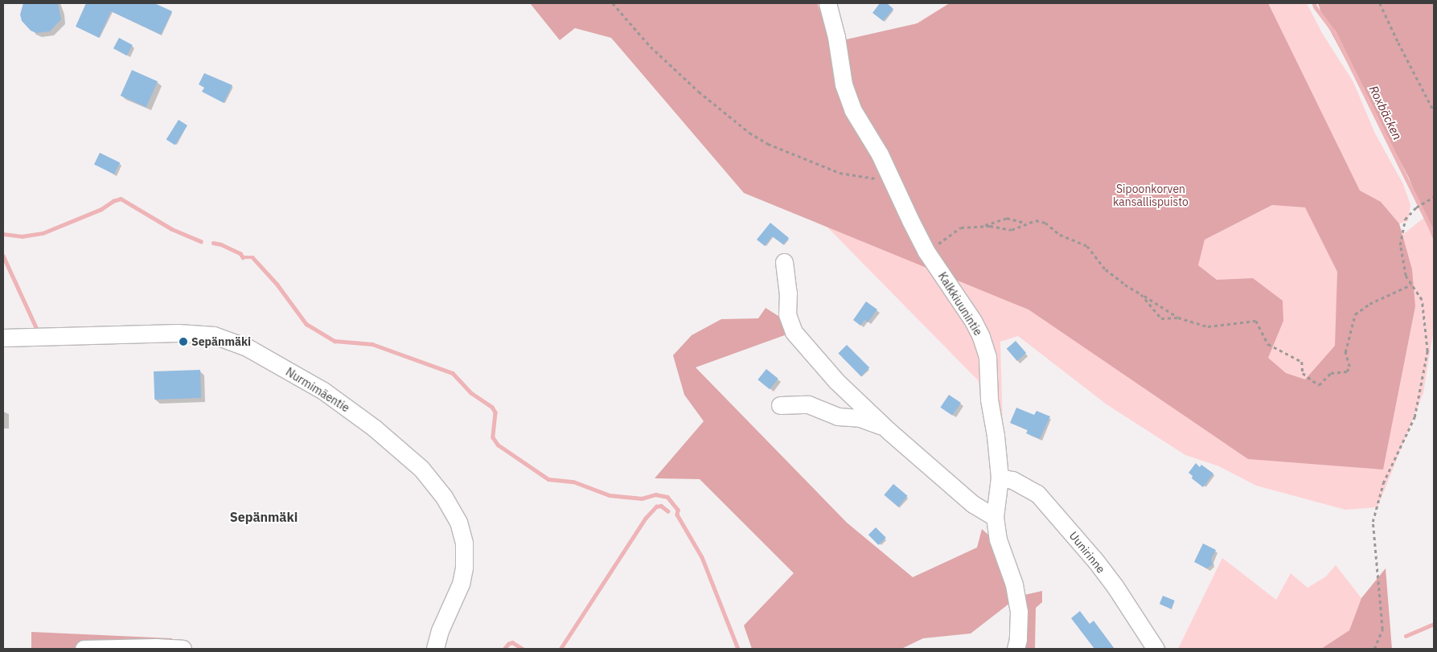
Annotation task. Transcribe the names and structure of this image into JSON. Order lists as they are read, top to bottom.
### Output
{
  "streets": {
    "street": ["Kalkkiuunintie", "Nurmimäentie", "Uunirinne"]
  },
  "crossings": [
    ["Kalkkiuunintie", "Uunirinne"]
  ],
  "districts": ["Sepänmäki"],
  "water": ["Roxbäcken"],
  "parks": ["Sipoonkorven kansallispuisto"],
  "places": ["Sepänmäki"]
}
